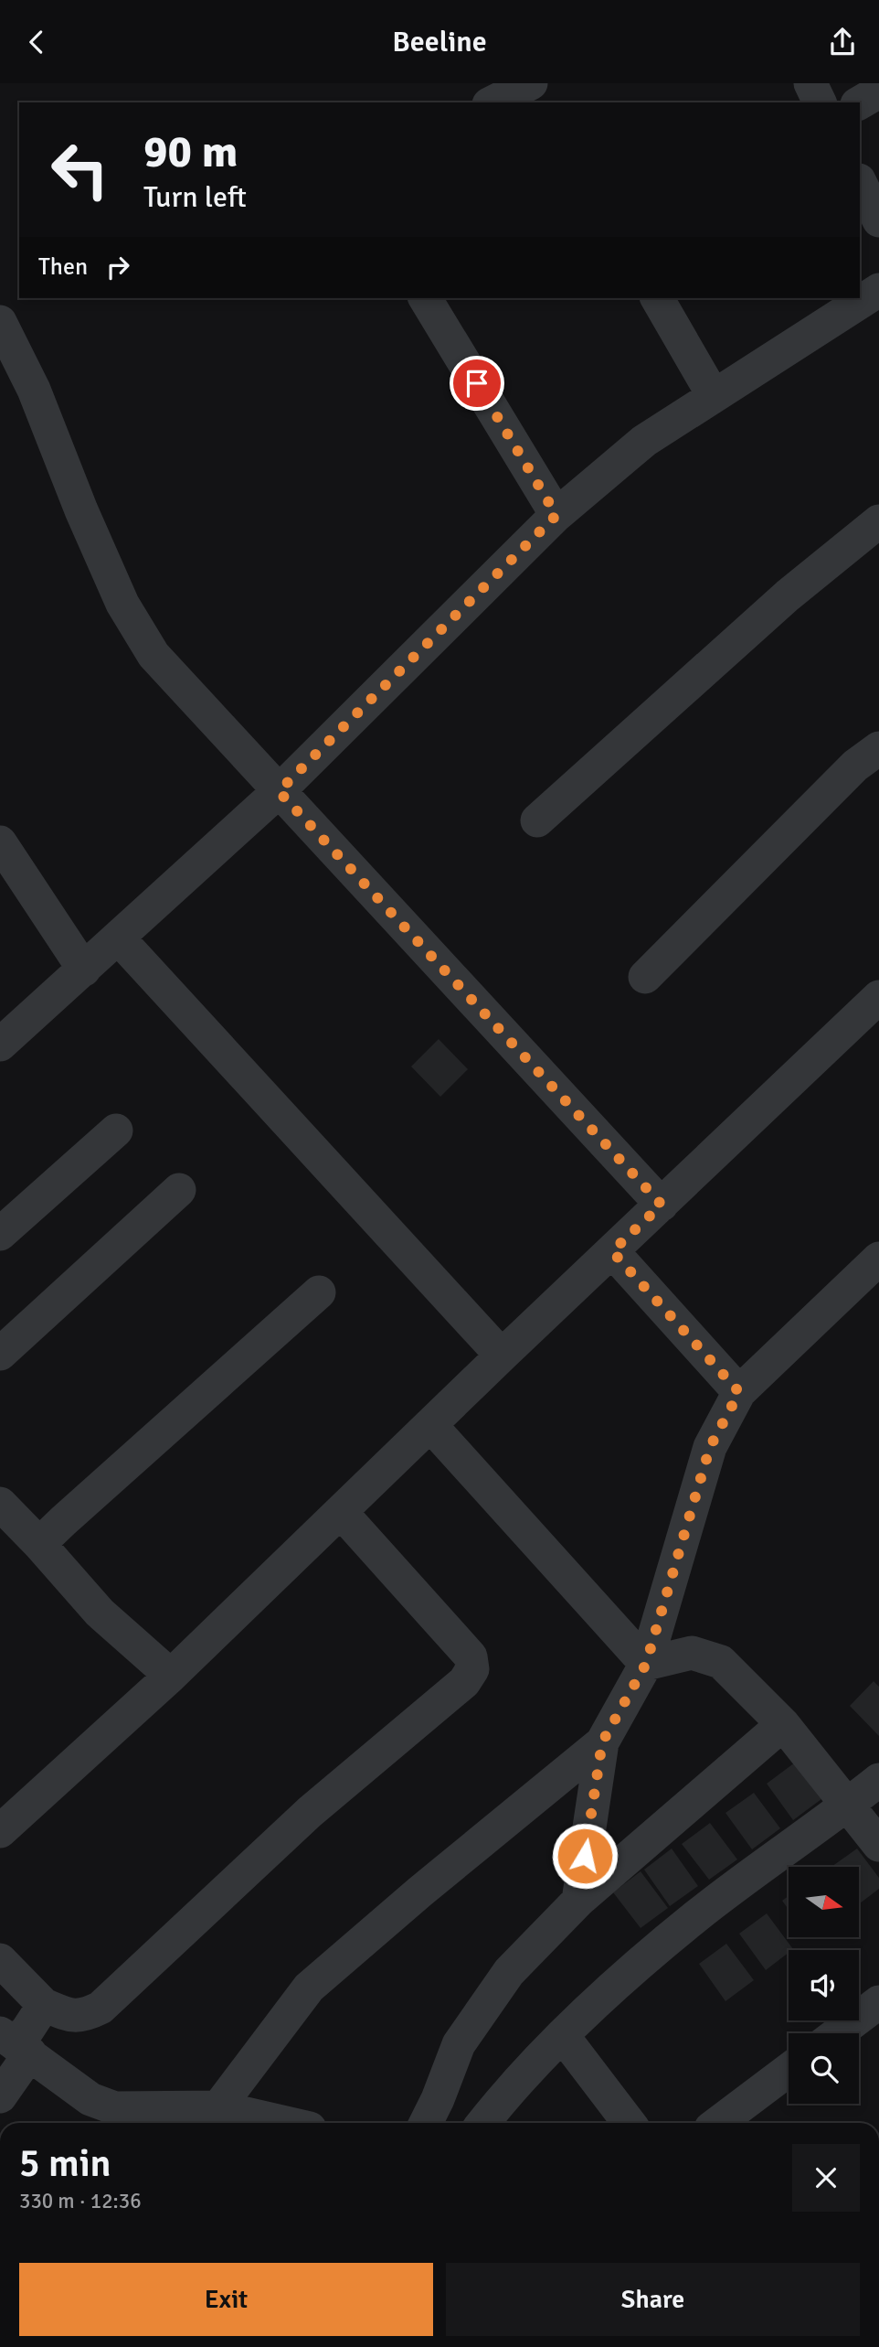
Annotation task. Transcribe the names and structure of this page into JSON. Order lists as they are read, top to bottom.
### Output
{
  "north": "right",
  "page": {
    "header": "Beeline",
    "turn": ["90 m", "Turn left"],
    "then": "Then",
    "heading": ["5 min", "330 m · 12:36"],
    "buttons": ["Exit", "Share"]
  }
}
